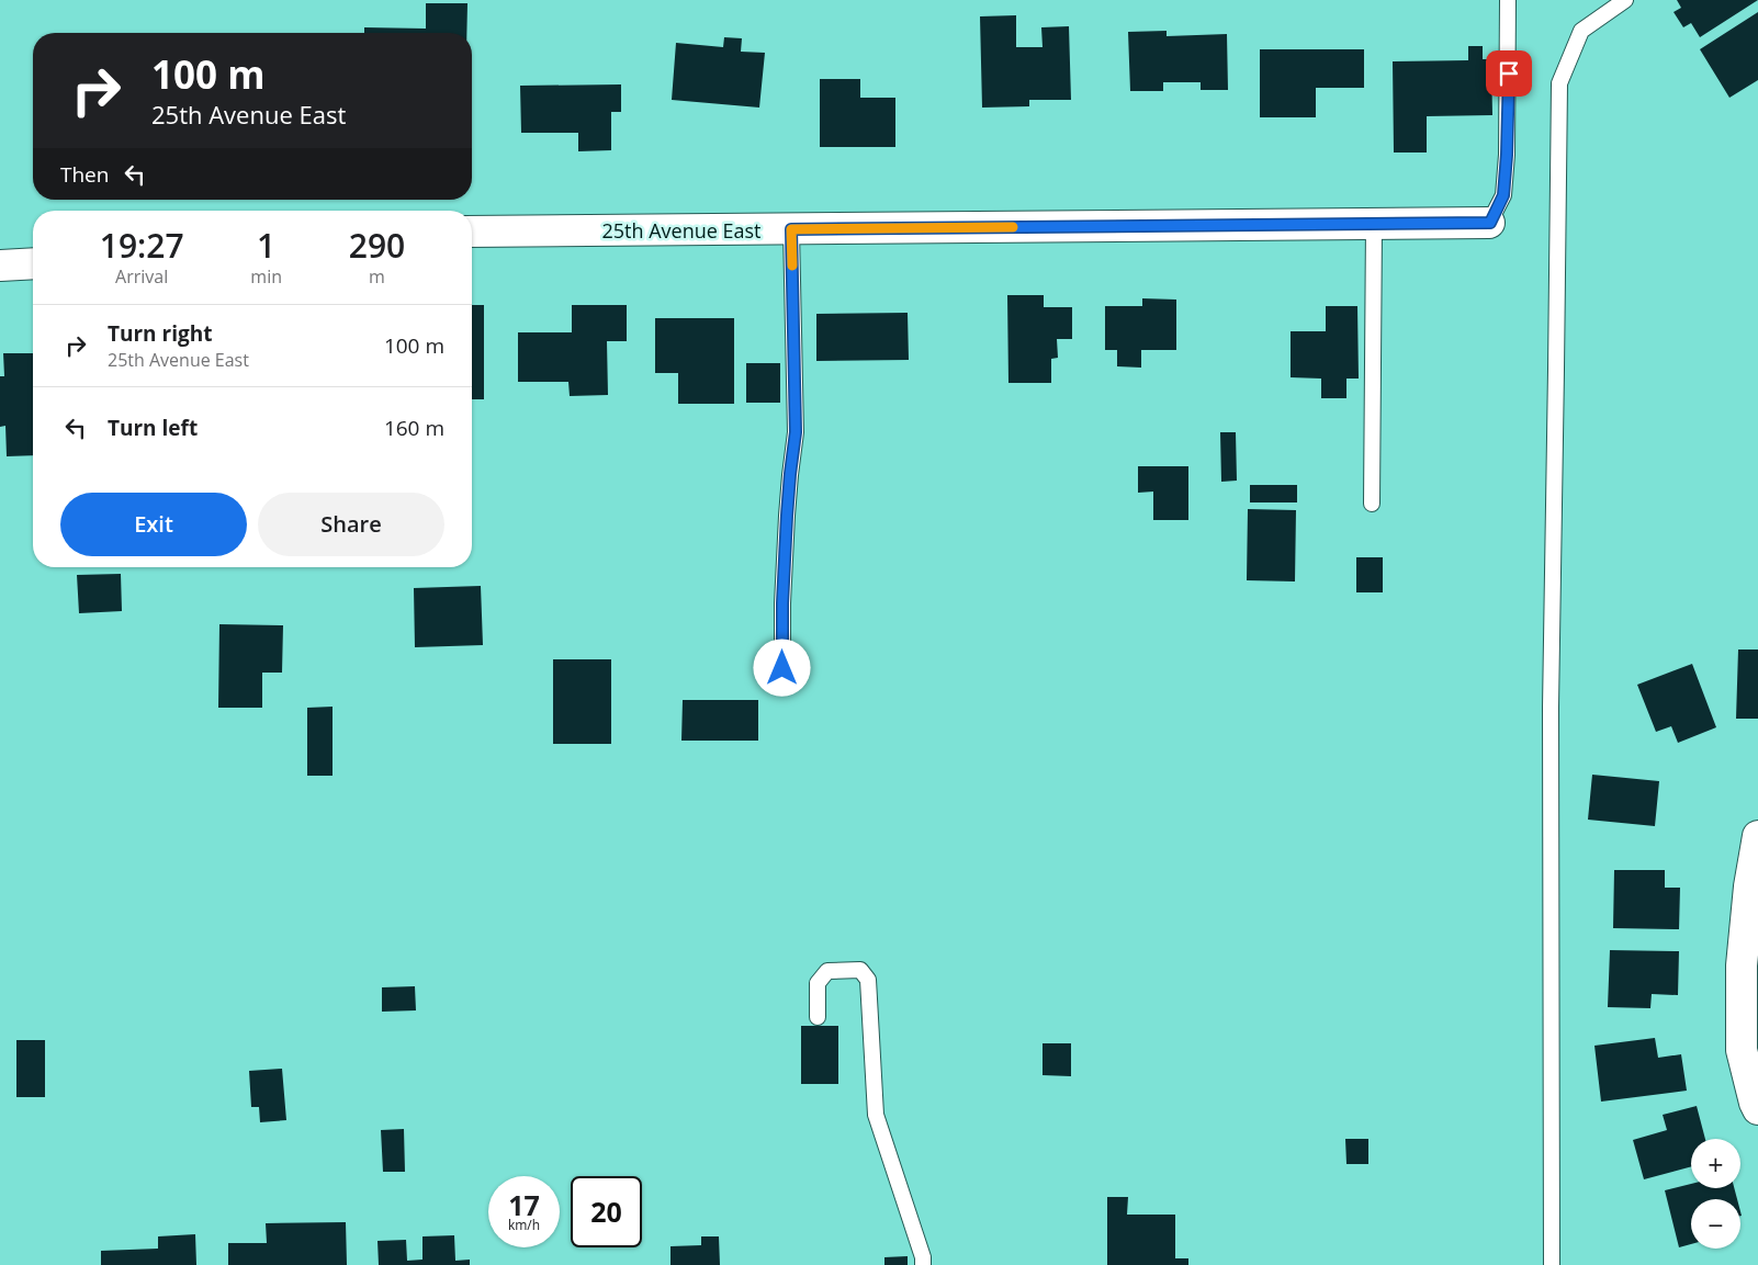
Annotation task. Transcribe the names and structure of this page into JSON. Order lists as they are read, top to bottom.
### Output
{
  "streets": {
    "street": ["25th Avenue East"]
  },
  "page": {
    "turn": ["100 m", "25th Avenue East"],
    "then": "Then",
    "eta": [
      "19:27",
      "Arrival",
      "1",
      "min",
      "290",
      "m"
    ],
    "list": [
      {
        "name": "Turn right",
        "note": "25th Avenue East",
        "value": "100 m"
      },
      {
        "name": "Turn left",
        "value": "160 m"
      }
    ],
    "buttons": ["Exit", "Share"],
    "map_buttons": ["+", "−"],
    "speed": "17 km/h",
    "limit": "20"
  }
}
